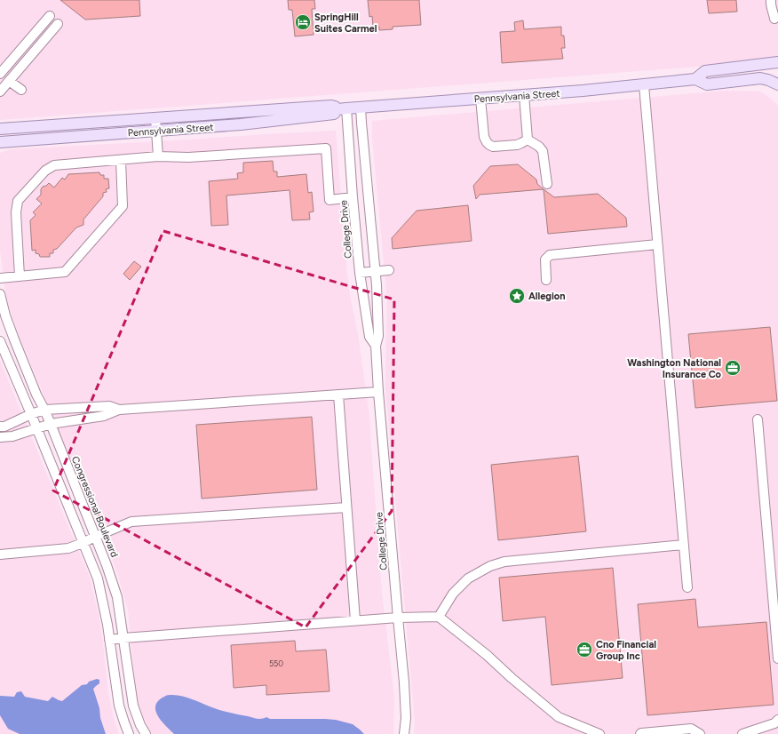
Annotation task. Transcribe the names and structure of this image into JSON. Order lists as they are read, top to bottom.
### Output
{
  "streets": {
    "main road": ["Pennsylvania Street"],
    "street": ["College Drive", "Congressional Boulevard"]
  },
  "crossings": [
    ["Pennsylvania Street", "College Drive"]
  ],
  "places": {
    "hotel": ["SpringHill Suites Carmel"],
    "place": ["Allegion"],
    "office": ["Washington National Insurance Co", "Cno Financial Group Inc"]
  },
  "house_numbers": ["550"]
}
